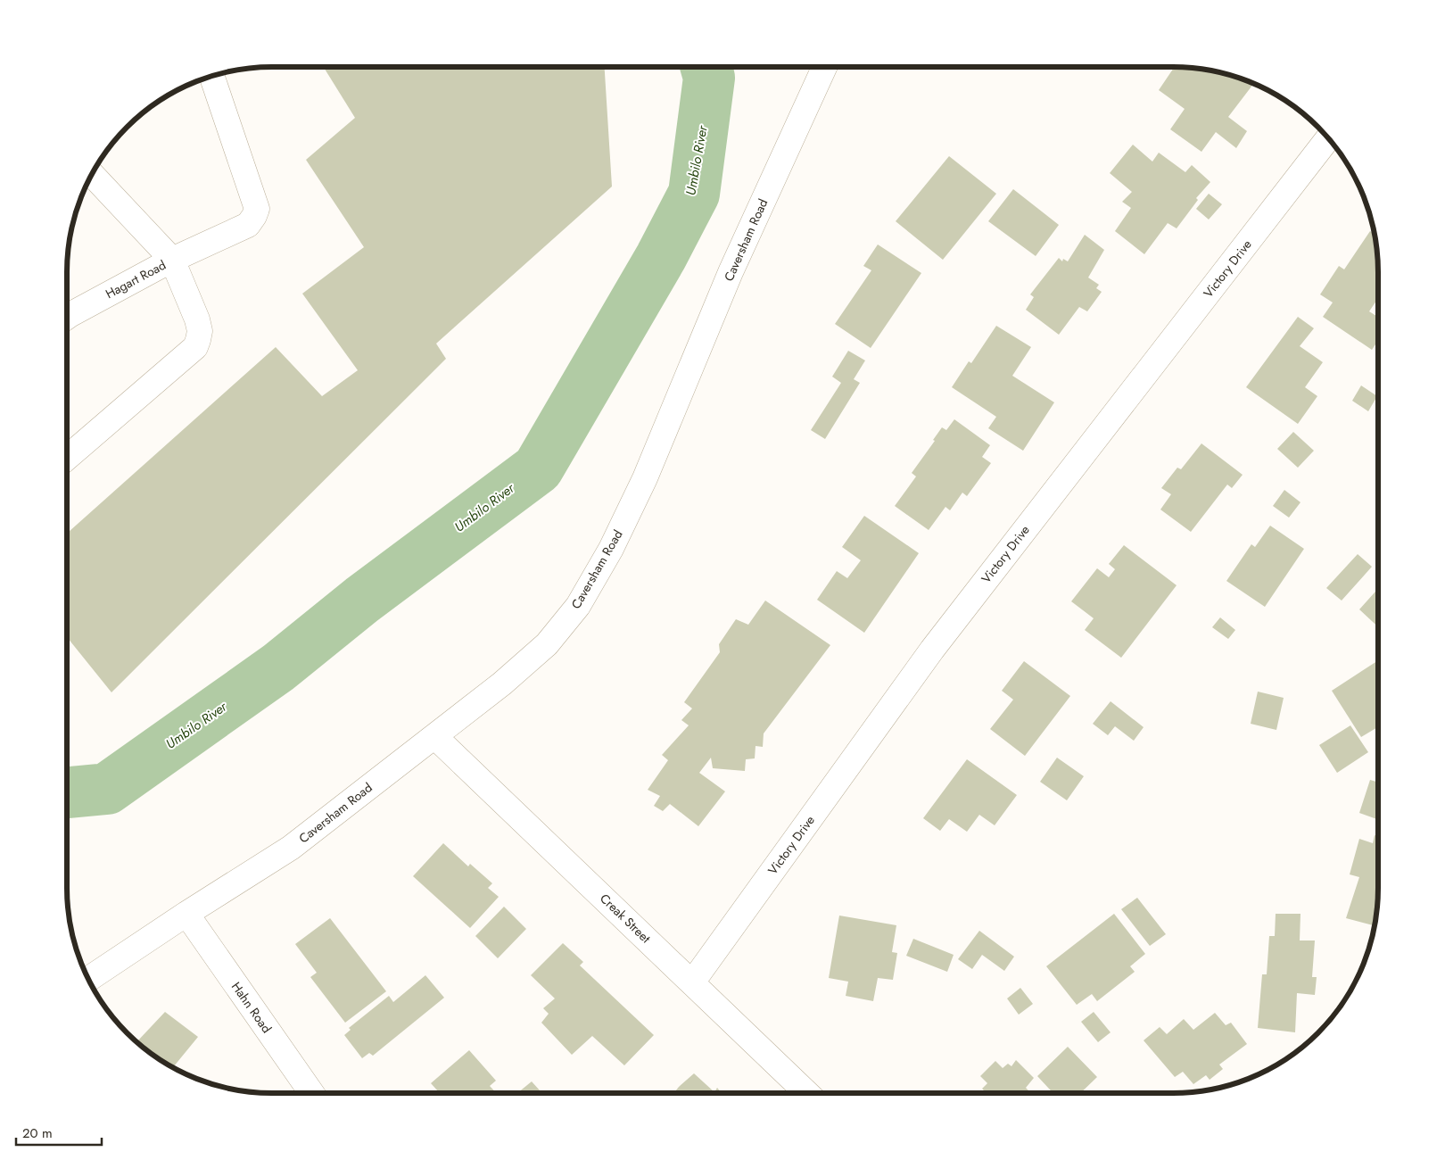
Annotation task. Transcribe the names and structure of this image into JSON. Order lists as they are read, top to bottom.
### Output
{
  "streets": {
    "street": [
      "Caversham Road",
      "Victory Drive",
      "Hagart Road",
      "Creak Street",
      "Hahn Road"
    ]
  },
  "crossings": [
    ["Caversham Road", "Creak Street"],
    ["Caversham Road", "Hahn Road"],
    ["Victory Drive", "Creak Street"]
  ],
  "water": ["Umbilo River"],
  "scale_bar": "20 m"
}
